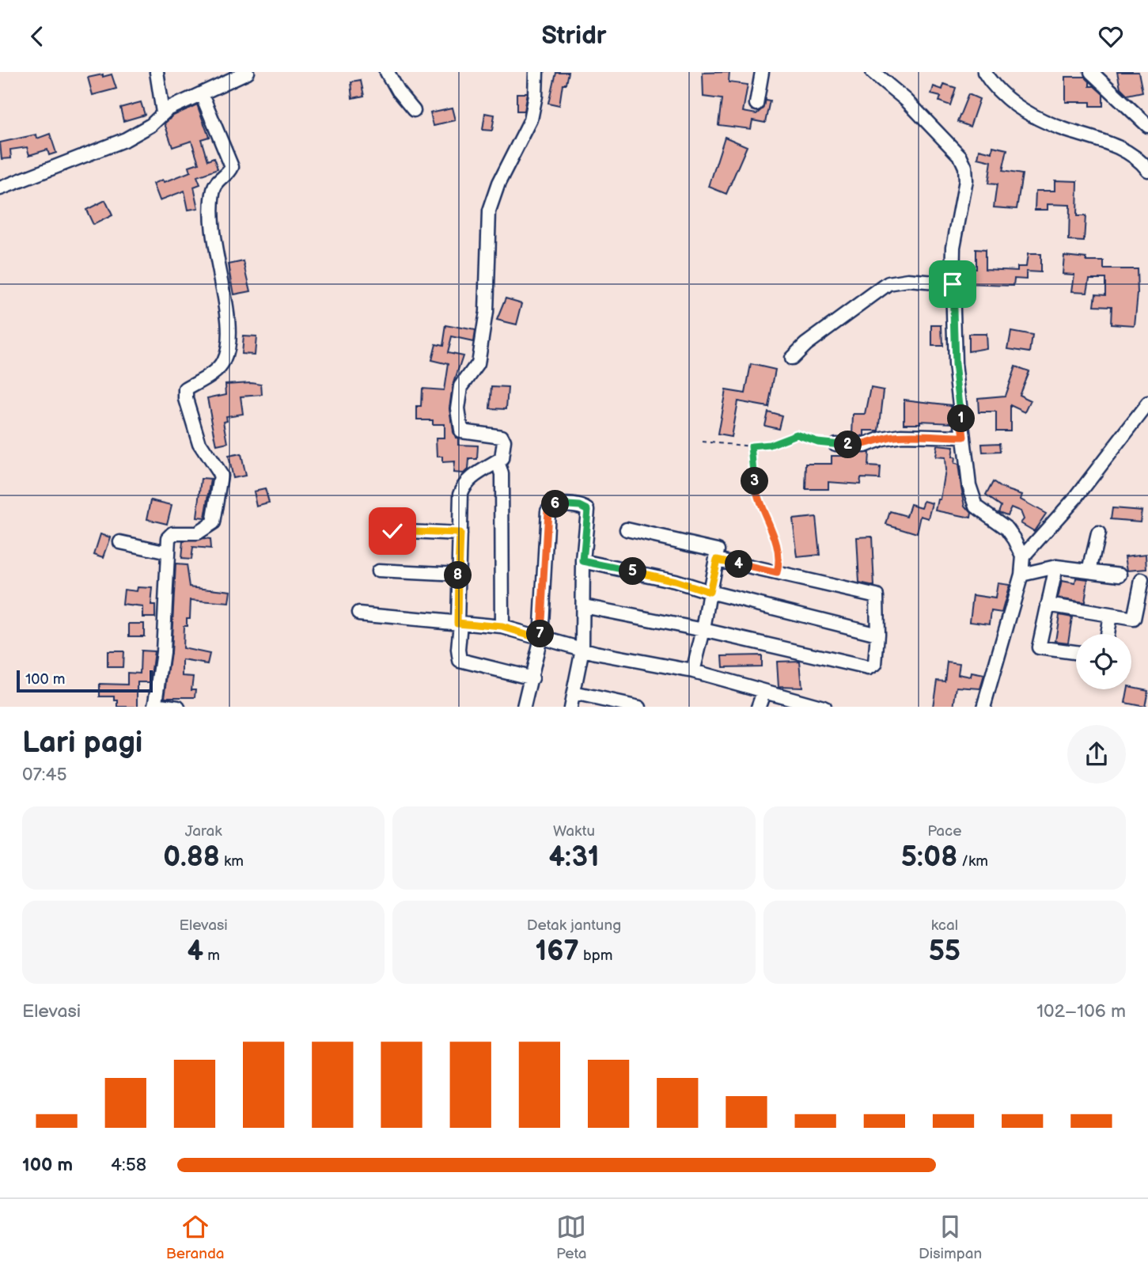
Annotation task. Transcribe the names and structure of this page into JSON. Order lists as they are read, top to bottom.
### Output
{
  "scale_bar": "100 m",
  "page": {
    "header": "Stridr",
    "pins": [
      "1",
      "2",
      "3",
      "6",
      "4",
      "5",
      "8",
      "7"
    ],
    "scale": "100 m",
    "heading": ["Lari pagi", "07:45"],
    "stats": [
      ["Jarak", "0.88 km"],
      ["Waktu", "4:31"],
      ["Pace", "5:08 /km"],
      ["Elevasi", "4 m"],
      ["Detak jantung", "167 bpm"],
      ["kcal", "55"]
    ],
    "chart": ["Elevasi", "102–106 m"],
    "list": [
      {
        "name": "100 m",
        "note": "4:58"
      }
    ],
    "tabs": ["Beranda", "Peta", "Disimpan"]
  }
}
